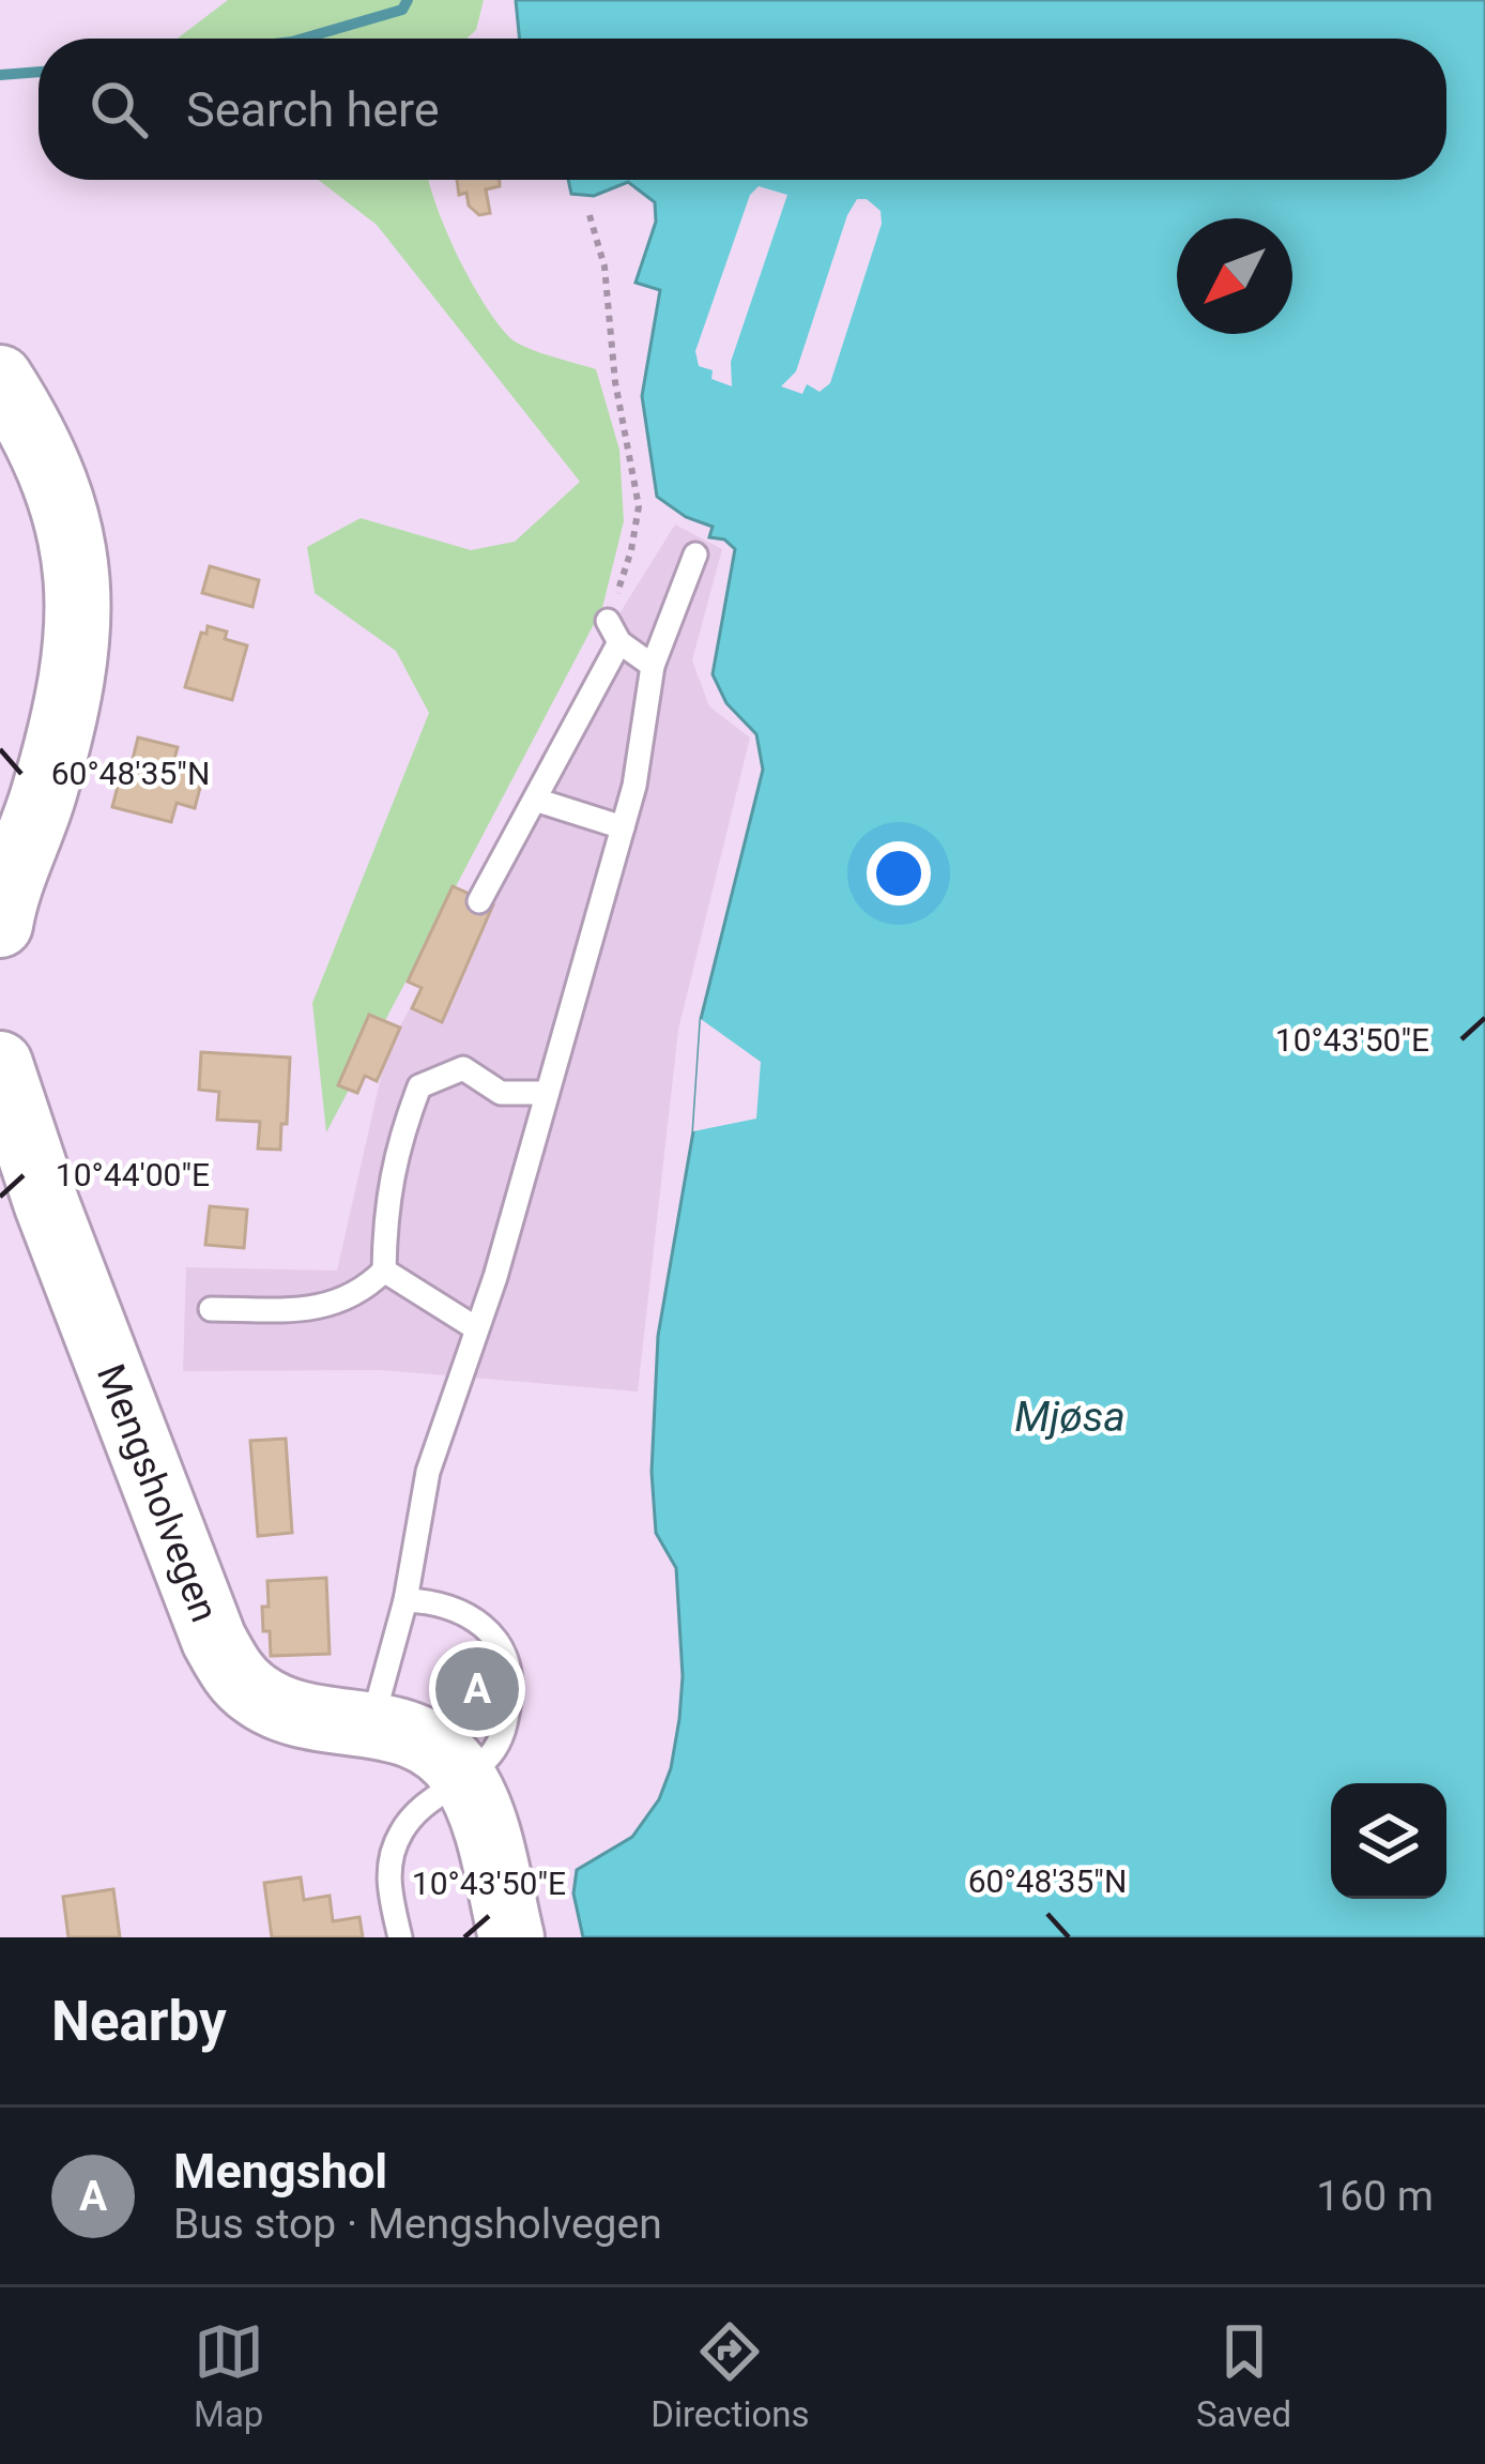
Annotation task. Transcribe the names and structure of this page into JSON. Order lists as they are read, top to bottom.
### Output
{
  "streets": {
    "main road": ["Mengsholvegen"]
  },
  "water": ["Mjøsa"],
  "north": "bottom left",
  "page": {
    "search": "Search here",
    "pins": "A",
    "heading": "Nearby",
    "list": [
      {
        "mark": "A",
        "name": "Mengshol",
        "note": "Bus stop · Mengsholvegen",
        "value": "160 m"
      }
    ],
    "nav": ["Map", "Directions", "Saved"]
  },
  "coordinates": ["60°48'35\"N", "10°43'50\"E", "10°44'00\"E"]
}
